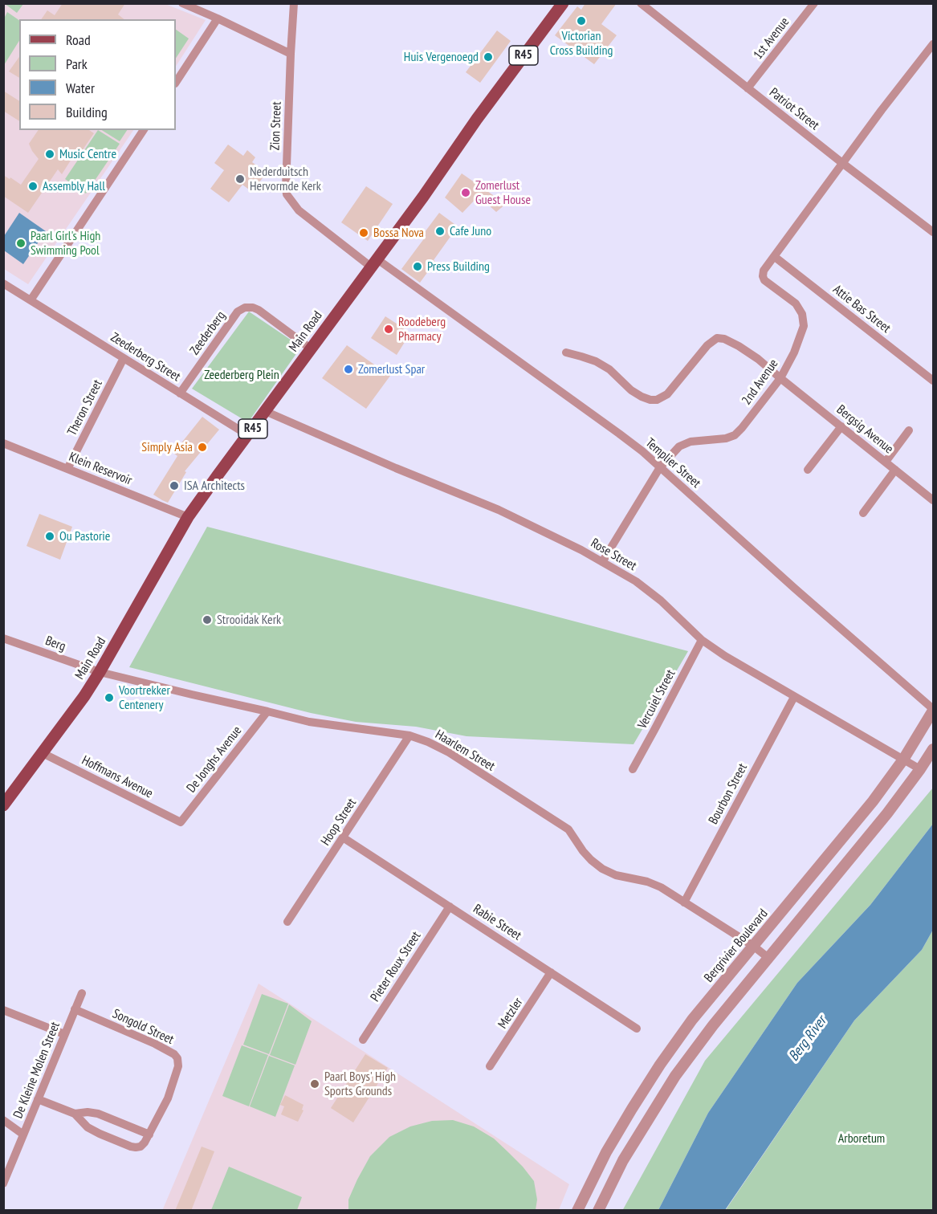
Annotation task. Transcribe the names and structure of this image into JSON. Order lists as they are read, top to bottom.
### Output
{
  "streets": {
    "main road": ["R45", "Main Road"],
    "street": [
      "1st Avenue",
      "Patriot Street",
      "Zion Street",
      "Attie Bas Street",
      "Zeederberg",
      "Zeederberg Street",
      "2nd Avenue",
      "Theron Street",
      "Bergsig Avenue",
      "Templier Street",
      "Klein Reservoir",
      "Rose Street",
      "Berg",
      "Vercuiel Street",
      "Haarlem Street",
      "De Jonghs Avenue",
      "Hoffmans Avenue",
      "Bourbon Street",
      "Hoop Street",
      "Rabie Street",
      "Bergrivier Boulevard",
      "Pieter Roux Street",
      "Metzler",
      "Songold Street",
      "De Kleine Molen Street"
    ]
  },
  "crossings": [
    ["1st Avenue", "Patriot Street"],
    ["Patriot Street", "2nd Avenue"],
    ["Zion Street", "Main Road"],
    ["Zion Street", "Templier Street"],
    ["Attie Bas Street", "2nd Avenue"],
    ["Main Road", "Zeederberg"],
    ["Main Road", "Zeederberg Street"],
    ["Main Road", "Templier Street"],
    ["Main Road", "Klein Reservoir"],
    ["Main Road", "Rose Street"],
    ["Main Road", "Berg"],
    ["Main Road", "Haarlem Street"],
    ["Main Road", "Hoffmans Avenue"],
    ["Zeederberg", "Zeederberg Street"],
    ["Zeederberg Street", "Theron Street"],
    ["2nd Avenue", "Bergsig Avenue"],
    ["2nd Avenue", "Templier Street"],
    ["2nd Avenue", "Rose Street"],
    ["Theron Street", "Klein Reservoir"],
    ["Templier Street", "Bergrivier Boulevard"],
    ["Rose Street", "Vercuiel Street"],
    ["Rose Street", "Bourbon Street"],
    ["Rose Street", "Bergrivier Boulevard"],
    ["Berg", "Haarlem Street"],
    ["Haarlem Street", "De Jonghs Avenue"],
    ["Haarlem Street", "Bourbon Street"],
    ["Haarlem Street", "Hoop Street"],
    ["Haarlem Street", "Bergrivier Boulevard"],
    ["De Jonghs Avenue", "Hoffmans Avenue"],
    ["Hoop Street", "Rabie Street"],
    ["Rabie Street", "Pieter Roux Street"],
    ["Rabie Street", "Metzler"],
    ["Songold Street", "De Kleine Molen Street"]
  ],
  "water": ["Berg River"],
  "parks": ["Zeederberg Plein", "Arboretum"],
  "places": [
    "Victorian Cross Building",
    "Huis Vergenoegd",
    "Music Centre",
    "Nederduitsch Hervormde Kerk",
    "Assembly Hall",
    "Zomerlust Guest House",
    "Cafe Juno",
    "Bossa Nova",
    "Paarl Girl's High Swimming Pool",
    "Press Building",
    "Roodeberg Pharmacy",
    "Zomerlust Spar",
    "Simply Asia",
    "ISA Architects",
    "Ou Pastorie",
    "Strooidak Kerk",
    "Voortrekker Centenery",
    "Paarl Boys' High Sports Grounds"
  ],
  "legend": [
    "Road",
    "Park",
    "Water",
    "Building"
  ]
}
